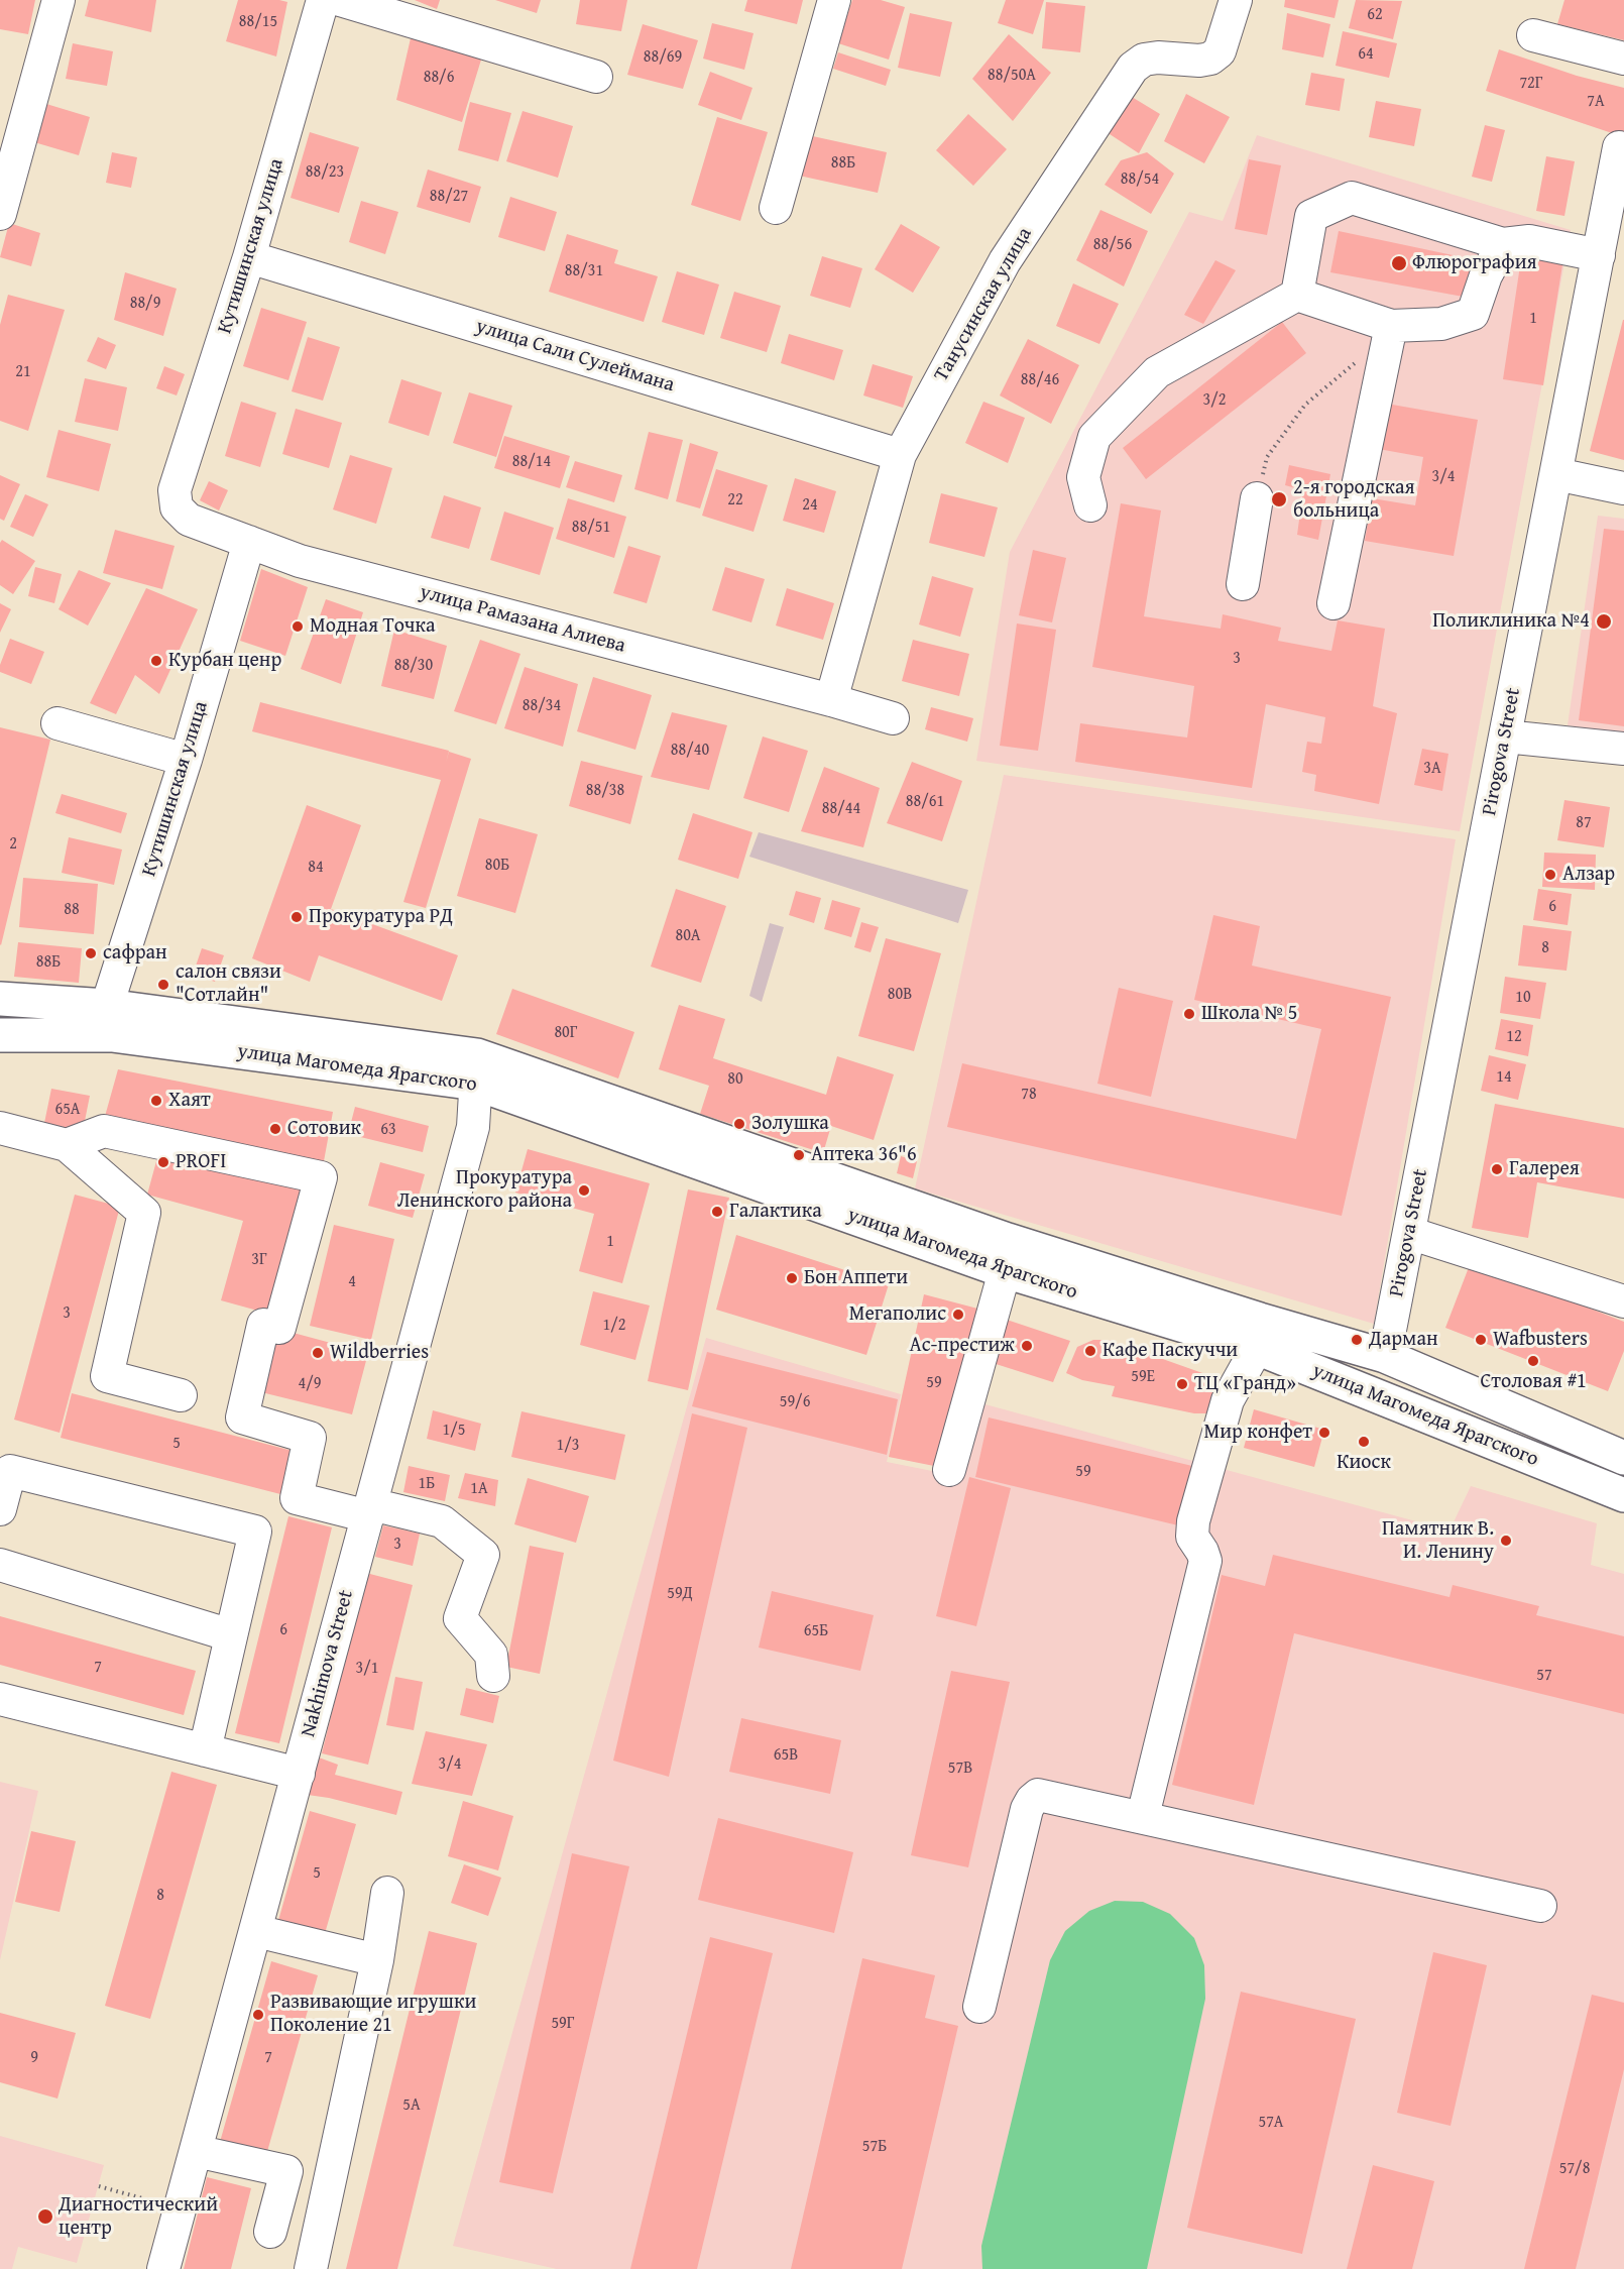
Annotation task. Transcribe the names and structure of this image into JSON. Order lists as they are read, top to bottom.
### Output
{
  "streets": {
    "main road": ["улица Магомеда Ярагского"],
    "street": [
      "Кутишинская улица",
      "Танусинская улица",
      "улица Сали Сулеймана",
      "улица Рамазана Алиева",
      "Pirogova Street",
      "Nakhimova Street"
    ]
  },
  "crossings": [
    ["Кутишинская улица", "улица Сали Сулеймана"],
    ["Кутишинская улица", "улица Рамазана Алиева"],
    ["Кутишинская улица", "улица Магомеда Ярагского"],
    ["Танусинская улица", "улица Сали Сулеймана"],
    ["Танусинская улица", "улица Рамазана Алиева"],
    ["Pirogova Street", "улица Магомеда Ярагского"],
    ["улица Магомеда Ярагского", "Nakhimova Street"]
  ],
  "places": [
    "Флюрография",
    "2-я городская больница",
    "Поликлиника №4",
    "Модная Точка",
    "Курбан ценр",
    "Алзар",
    "Прокуратура РД",
    "сафран",
    "салон связи \"Сотлайн\"",
    "Школа № 5",
    "Хаят",
    "Золушка",
    "Сотовик",
    "Аптека 36\"6",
    "PROFI",
    "Галерея",
    "Прокуратура Ленинского района",
    "Галактика",
    "Бон Аппети",
    "Мегаполис",
    "Дарман",
    "Wafbusters",
    "Ас-престиж",
    "Кафе Паскуччи",
    "Wildberries",
    "Столовая #1",
    "ТЦ «Гранд»",
    "Мир конфет",
    "Киоск",
    "Памятник В. И. Ленину",
    "Развивающие игрушки Поколение 21",
    "Диагностический центр"
  ],
  "house_numbers": [
    "62",
    "88/15",
    "64",
    "88/69",
    "88/50А",
    "88/6",
    "72Г",
    "7А",
    "88Б",
    "88/23",
    "88/54",
    "88/27",
    "88/56",
    "88/31",
    "88/9",
    "1",
    "21",
    "88/46",
    "3/2",
    "88/14",
    "3/4",
    "22",
    "24",
    "88/51",
    "3",
    "88/30",
    "88/34",
    "88/40",
    "3А",
    "88/38",
    "88/61",
    "88/44",
    "87",
    "2",
    "80Б",
    "84",
    "6",
    "88",
    "80А",
    "8",
    "88Б",
    "80В",
    "10",
    "80Г",
    "12",
    "14",
    "80",
    "78",
    "65А",
    "63",
    "1",
    "3Г",
    "4",
    "3",
    "1/2",
    "59Е",
    "59",
    "4/9",
    "59/6",
    "1/5",
    "5",
    "1/3",
    "59",
    "1Б",
    "1А",
    "3",
    "59Д",
    "6",
    "65Б",
    "7",
    "3/1",
    "57",
    "65В",
    "3/4",
    "57В",
    "5",
    "8",
    "59Г",
    "9",
    "7",
    "5А",
    "57А",
    "57Б",
    "57/8"
  ]
}
